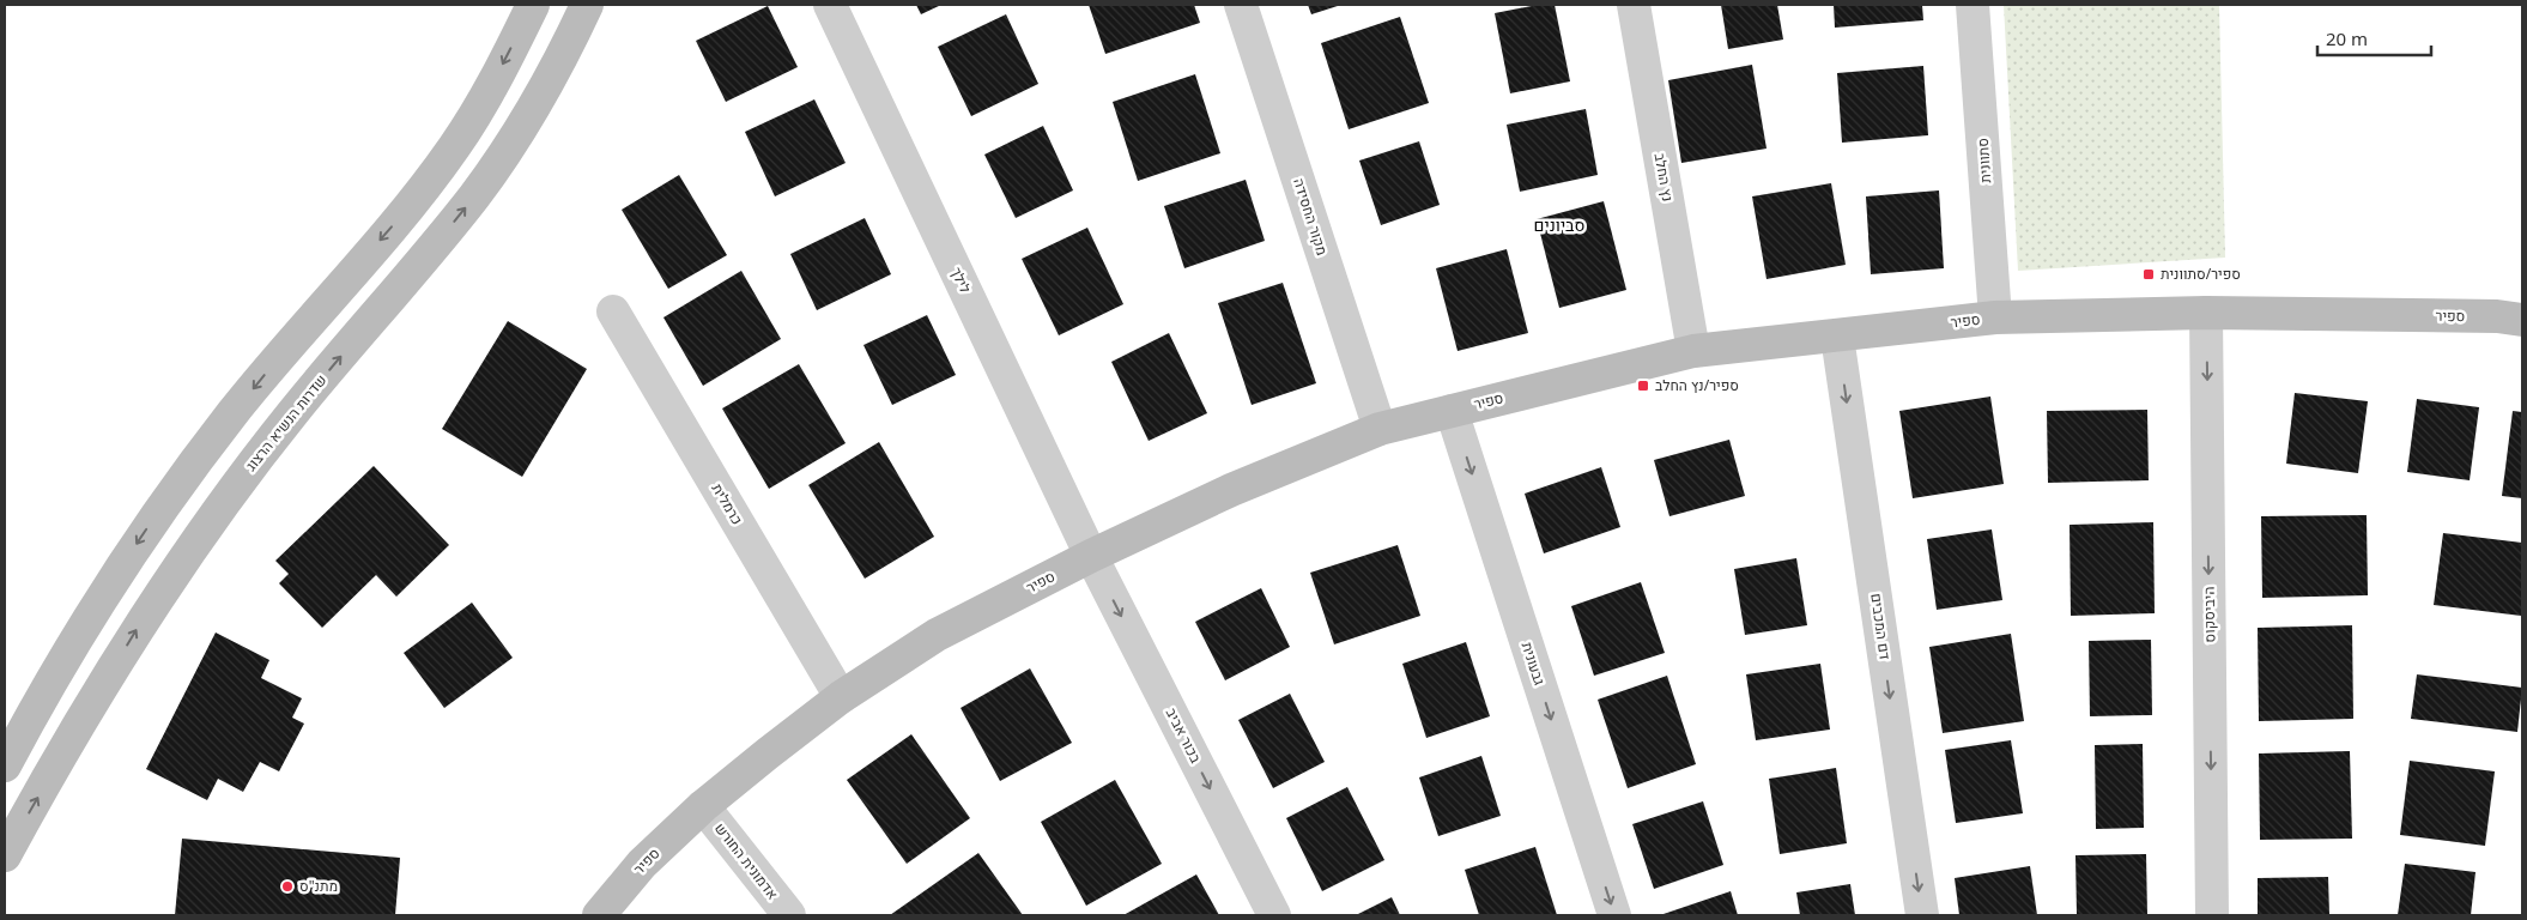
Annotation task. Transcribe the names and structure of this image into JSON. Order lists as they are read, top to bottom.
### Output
{
  "streets": {
    "street": [
      "סתוונית",
      "נץ החלב",
      "מקור החסידה",
      "לילך",
      "ספיר",
      "שדרות הנשיא הרצוג",
      "כרמלית",
      "היביסקוס",
      "דם המכבים",
      "גבעונית",
      "בכור אביב",
      "אדמונית החורש"
    ]
  },
  "crossings": [
    ["סתוונית", "ספיר"],
    ["נץ החלב", "ספיר"],
    ["מקור החסידה", "ספיר"],
    ["לילך", "ספיר"],
    ["לילך", "בכור אביב"],
    ["ספיר", "כרמלית"],
    ["ספיר", "היביסקוס"],
    ["ספיר", "דם המכבים"],
    ["ספיר", "גבעונית"],
    ["ספיר", "בכור אביב"],
    ["ספיר", "אדמונית החורש"]
  ],
  "one_way": [
    "היביסקוס",
    "דם המכבים",
    "גבעונית",
    "בכור אביב"
  ],
  "districts": ["סביונים"],
  "places": {
    "transit": ["ספיר/סתוונית", "ספיר/נץ החלב"],
    "other": ["מתנ\"ס"]
  },
  "scale_bar": "20 m"
}
